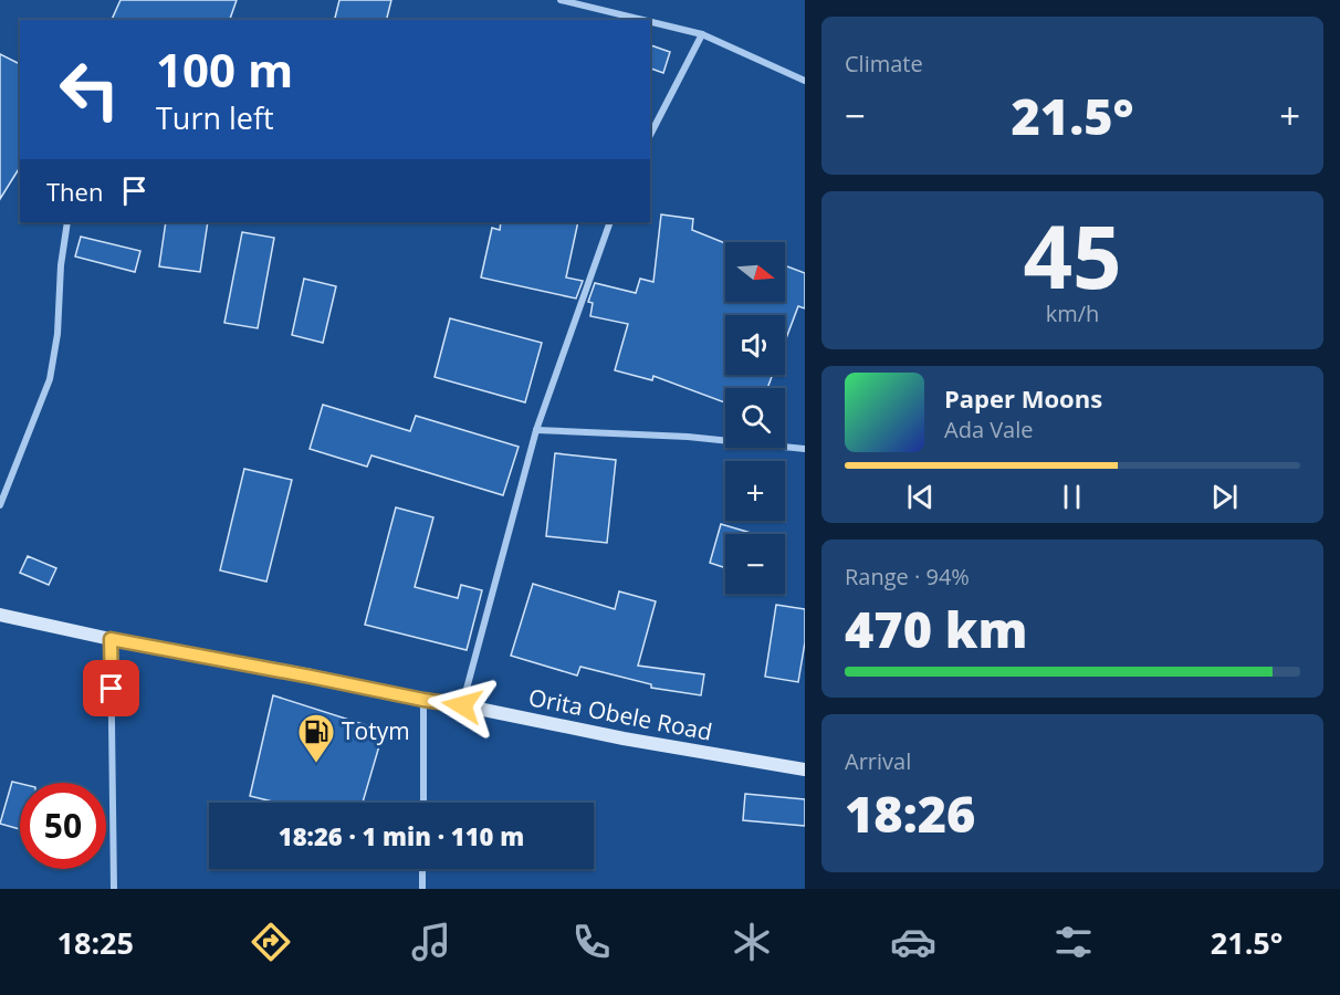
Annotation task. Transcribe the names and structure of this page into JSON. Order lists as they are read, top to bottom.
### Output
{
  "streets": {
    "main road": ["Orita Obele Road"]
  },
  "places": {
    "fuel station": ["Totym"]
  },
  "north": "right",
  "page": {
    "tile": [
      "Climate",
      ["45", "km/h"],
      ["Range · 94%", "470 km"],
      ["Arrival", "18:26"]
    ],
    "turn": ["100 m", "Turn left"],
    "heat": ["−", "21.5°", "+"],
    "then": "Then",
    "map_buttons": ["+", "−"],
    "song": ["Paper Moons", "Ada Vale"],
    "limit": "50",
    "trip": "18:26 · 1 min · 110 m",
    "tabs": ["18:25", "21.5°"]
  }
}
